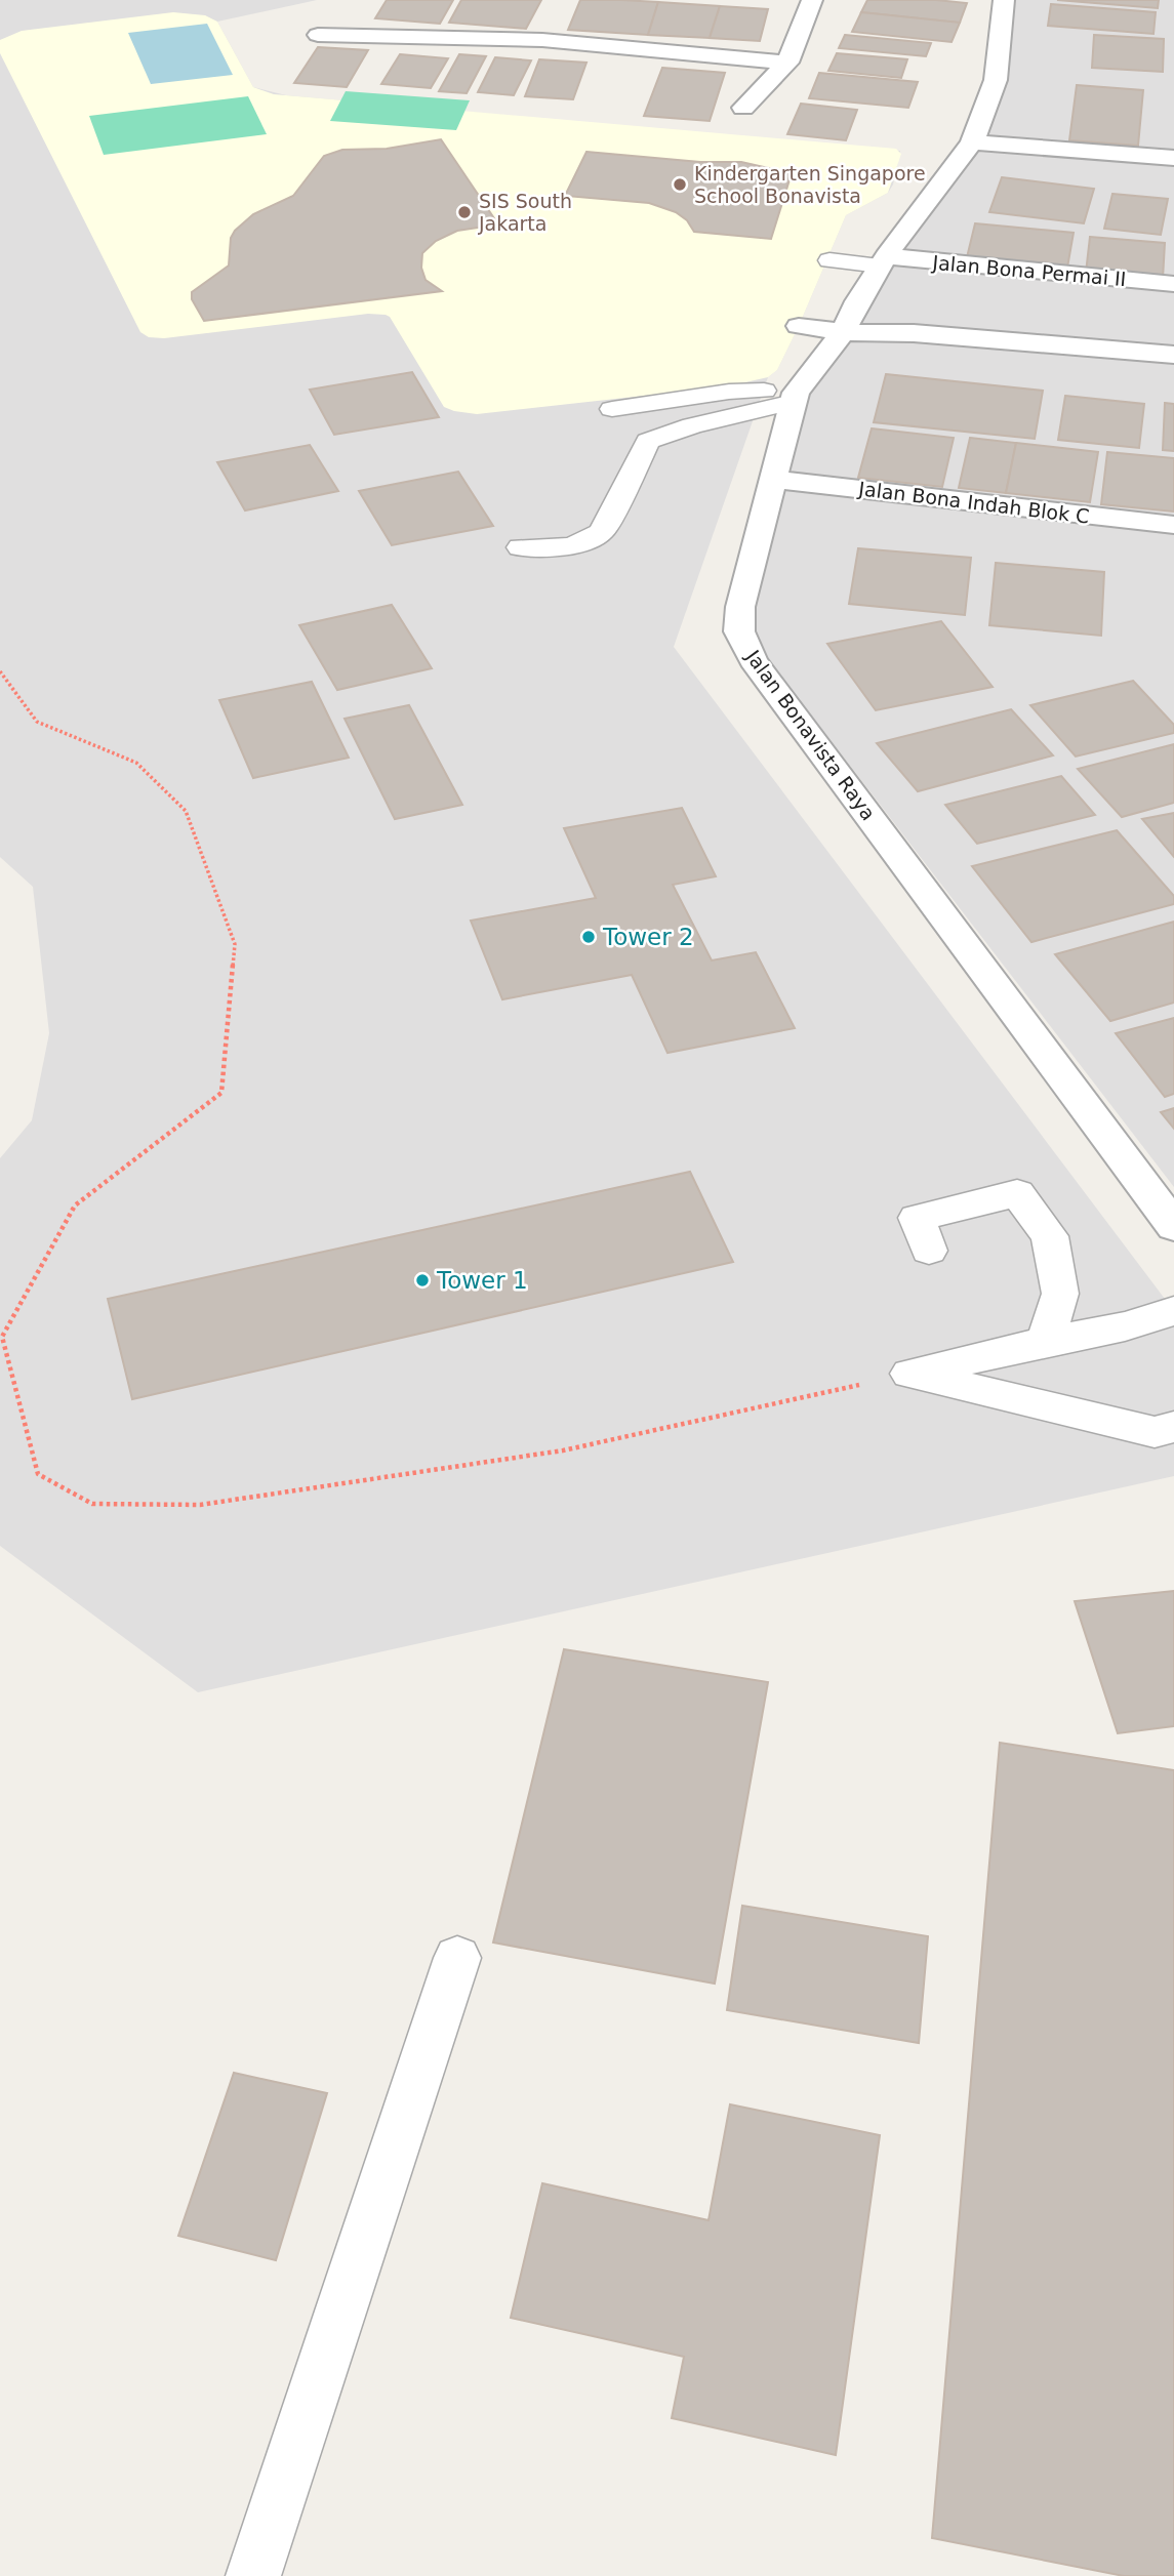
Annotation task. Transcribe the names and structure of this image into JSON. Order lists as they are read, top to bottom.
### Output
{
  "streets": {
    "street": ["Jalan Bona Permai II", "Jalan Bona Indah Blok C", "Jalan Bonavista Raya"]
  },
  "crossings": [
    ["Jalan Bona Permai II", "Jalan Bonavista Raya"],
    ["Jalan Bona Indah Blok C", "Jalan Bonavista Raya"]
  ],
  "places": [
    "Kindergarten Singapore School Bonavista",
    "SIS South Jakarta",
    "Tower 2",
    "Tower 1"
  ]
}
